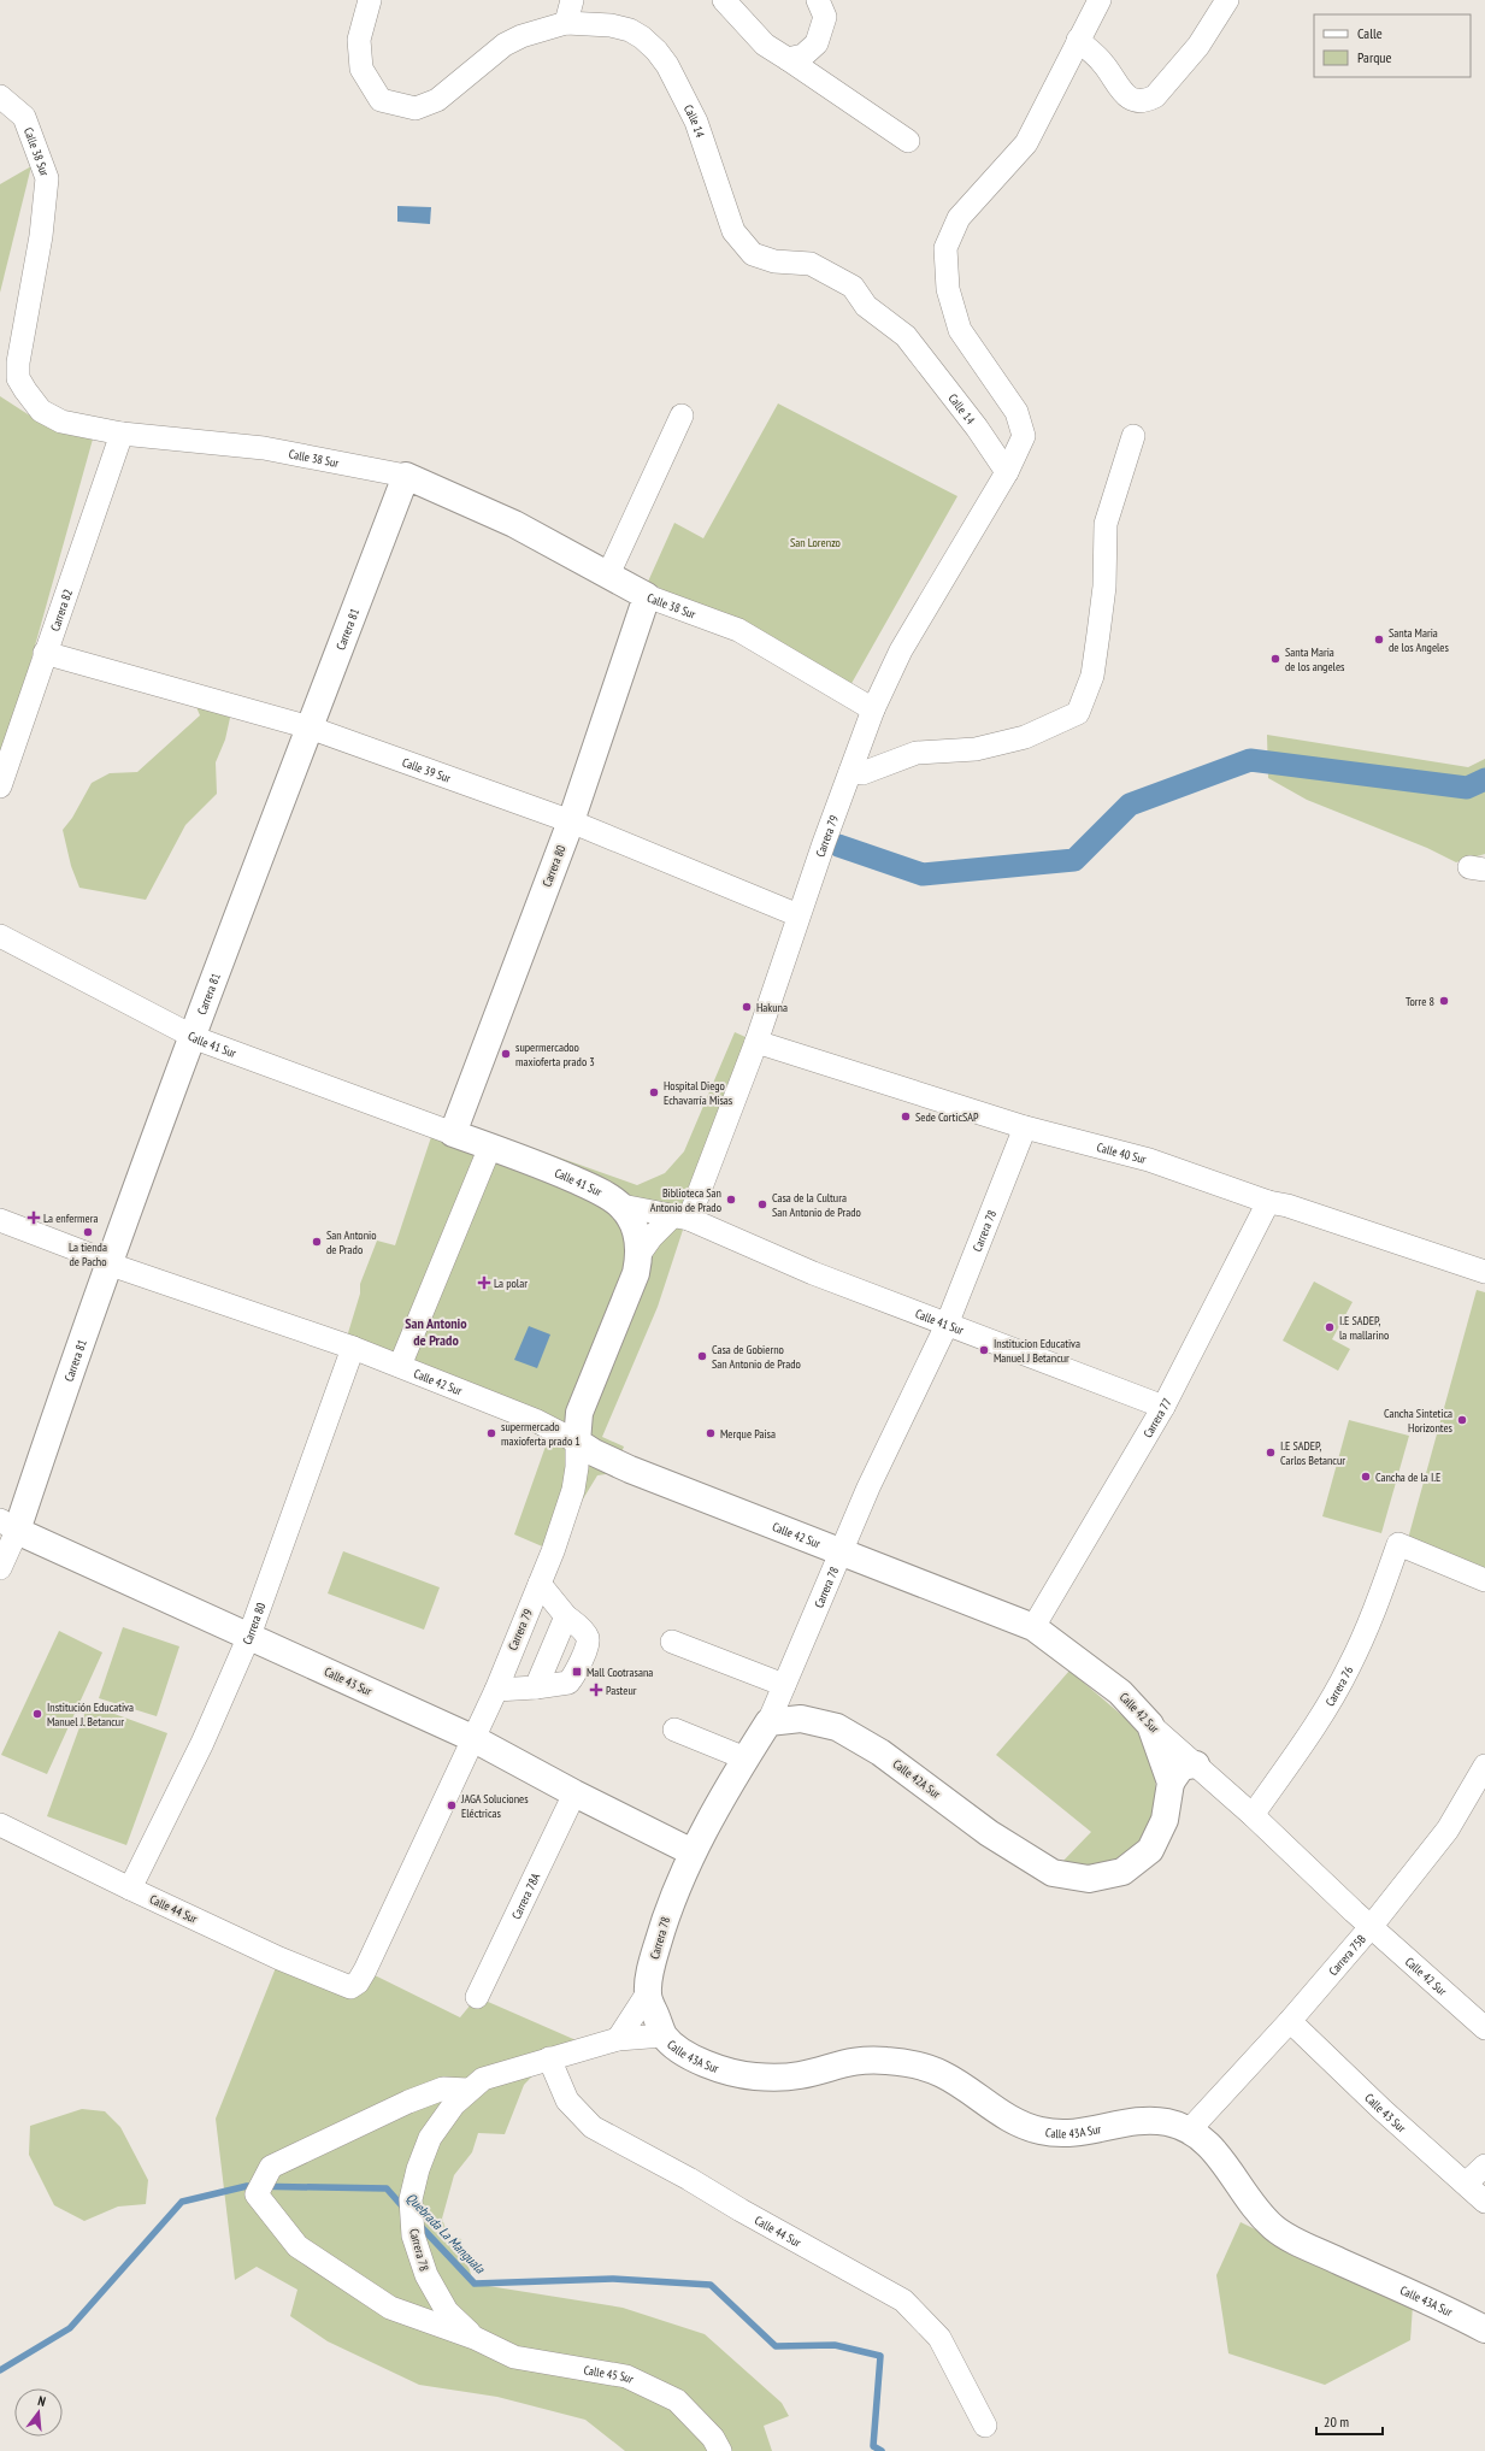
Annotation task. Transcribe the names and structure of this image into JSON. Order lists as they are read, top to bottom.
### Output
{
  "streets": {
    "main road": [
      "Calle 38 Sur",
      "Carrera 81",
      "Carrera 79",
      "Carrera 80",
      "Calle 41 Sur",
      "Carrera 78",
      "Calle 42 Sur",
      "Calle 43 Sur",
      "Calle 42A Sur",
      "Calle 43A Sur"
    ],
    "street": [
      "Calle 14",
      "Carrera 82",
      "Calle 39 Sur",
      "Calle 40 Sur",
      "Carrera 77",
      "Carrera 76",
      "Carrera 78A",
      "Calle 44 Sur",
      "Carrera 75B",
      "Calle 45 Sur"
    ]
  },
  "crossings": [
    ["Calle 14", "Carrera 79"],
    ["Calle 38 Sur", "Carrera 82"],
    ["Calle 38 Sur", "Carrera 81"],
    ["Calle 38 Sur", "Carrera 79"],
    ["Calle 38 Sur", "Carrera 80"],
    ["Carrera 82", "Calle 39 Sur"],
    ["Carrera 81", "Calle 39 Sur"],
    ["Carrera 81", "Calle 41 Sur"],
    ["Carrera 81", "Calle 42 Sur"],
    ["Carrera 81", "Calle 43 Sur"],
    ["Calle 39 Sur", "Carrera 79"],
    ["Calle 39 Sur", "Carrera 80"],
    ["Carrera 79", "Calle 41 Sur"],
    ["Carrera 79", "Calle 40 Sur"],
    ["Carrera 79", "Calle 42 Sur"],
    ["Carrera 79", "Calle 43 Sur"],
    ["Carrera 79", "Calle 44 Sur"],
    ["Carrera 80", "Calle 41 Sur"],
    ["Carrera 80", "Calle 42 Sur"],
    ["Carrera 80", "Calle 43 Sur"],
    ["Carrera 80", "Calle 44 Sur"],
    ["Calle 41 Sur", "Carrera 78"],
    ["Calle 41 Sur", "Carrera 77"],
    ["Calle 40 Sur", "Carrera 78"],
    ["Calle 40 Sur", "Carrera 77"],
    ["Carrera 78", "Calle 42 Sur"],
    ["Carrera 78", "Calle 43 Sur"],
    ["Carrera 78", "Calle 42A Sur"],
    ["Carrera 78", "Calle 44 Sur"],
    ["Carrera 78", "Calle 43A Sur"],
    ["Carrera 78", "Calle 45 Sur"],
    ["Calle 42 Sur", "Carrera 77"],
    ["Calle 42 Sur", "Carrera 76"],
    ["Calle 42 Sur", "Carrera 75B"],
    ["Calle 43 Sur", "Carrera 78A"],
    ["Calle 43 Sur", "Carrera 75B"],
    ["Carrera 75B", "Calle 43A Sur"]
  ],
  "districts": ["San Antonio de Prado"],
  "water": ["Quebrada La Manguala"],
  "parks": ["San Lorenzo"],
  "places": {
    "other": [
      "Santa Maria de los Angeles",
      "Santa Maria de los angeles",
      "Torre 8",
      "Hakuna",
      "supermercadoo maxioferta prado 3",
      "Hospital Diego Echavarría Misas",
      "Sede CorticSAP",
      "Biblioteca San Antonio de Prado",
      "Casa de la Cultura San Antonio de Prado",
      "La tienda de Pacho",
      "San Antonio de Prado",
      "I.E SADEP, la mallarino",
      "Institucion Educativa Manuel J Betancur",
      "Casa de Gobierno San Antonio de Prado",
      "Cancha Sintetica Horizontes",
      "supermercado maxioferta prado 1",
      "Merque Paisa",
      "I.E SADEP, Carlos Betancur",
      "Cancha de la I.E",
      "Institución Educativa Manuel J. Betancur",
      "JAGA Soluciones Eléctricas"
    ],
    "health": ["La enfermera", "La polar", "Pasteur"],
    "transit": ["Mall Cootrasana"]
  },
  "legend": ["Calle", "Parque"],
  "scale_bar": "20 m",
  "north": "top"
}
